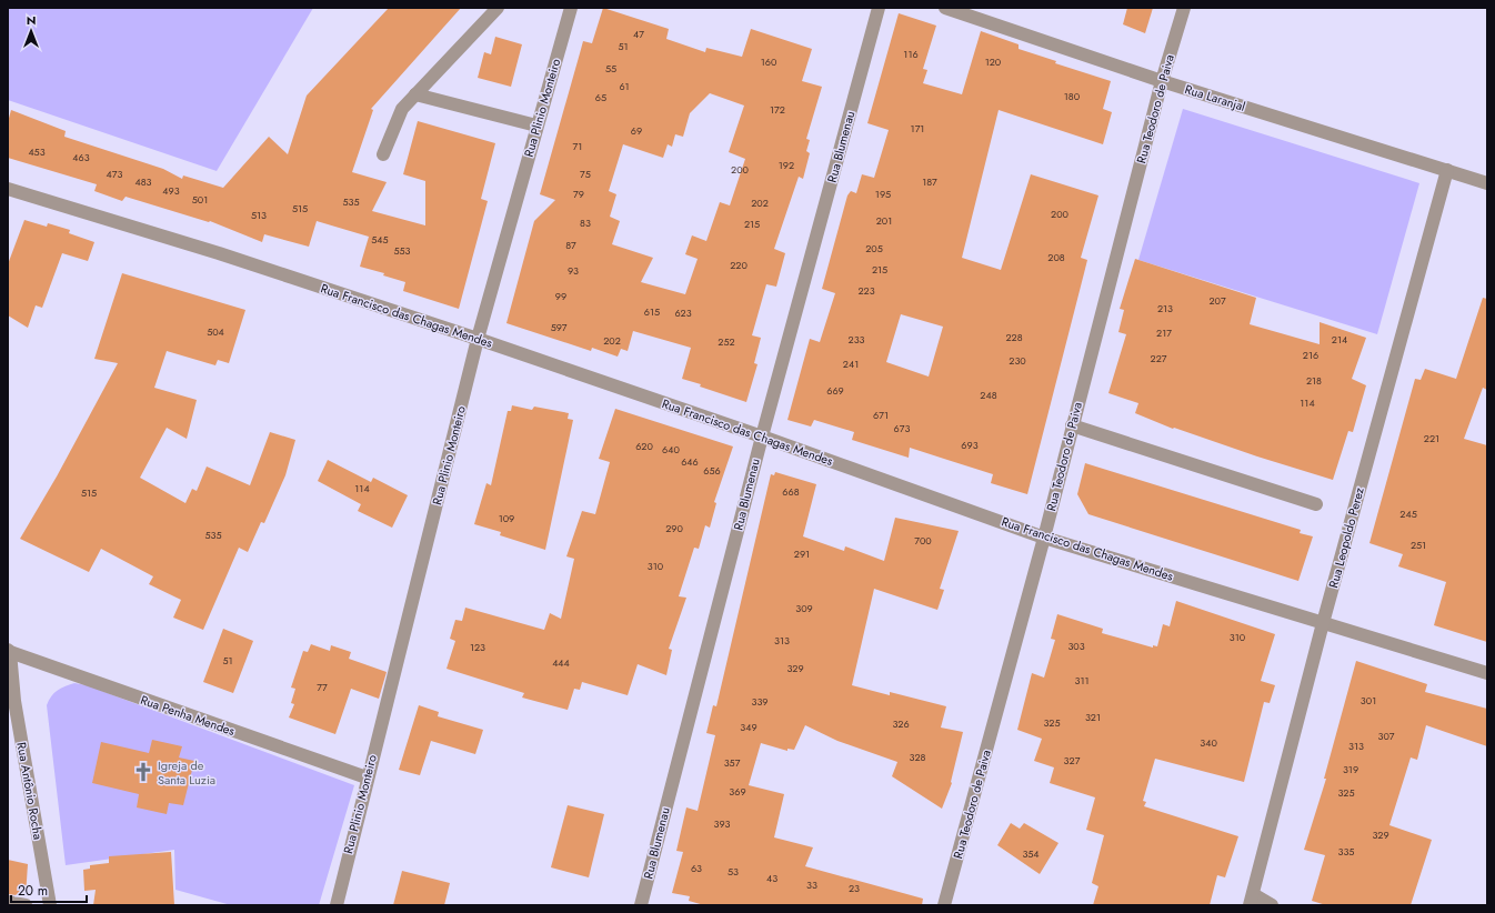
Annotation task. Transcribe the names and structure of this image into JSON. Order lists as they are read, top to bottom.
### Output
{
  "streets": {
    "street": [
      "Rua Laranjal",
      "Rua Plinio Monteiro",
      "Rua Teodoro de Paiva",
      "Rua Blumenau",
      "Rua Francisco das Chagas Mendes",
      "Rua Leopoldo Perez",
      "Rua Penha Mendes",
      "Rua Antônio Rocha"
    ]
  },
  "crossings": [
    ["Rua Laranjal", "Rua Teodoro de Paiva"],
    ["Rua Laranjal", "Rua Leopoldo Perez"],
    ["Rua Plinio Monteiro", "Rua Francisco das Chagas Mendes"],
    ["Rua Plinio Monteiro", "Rua Penha Mendes"],
    ["Rua Teodoro de Paiva", "Rua Francisco das Chagas Mendes"],
    ["Rua Blumenau", "Rua Francisco das Chagas Mendes"],
    ["Rua Francisco das Chagas Mendes", "Rua Leopoldo Perez"],
    ["Rua Penha Mendes", "Rua Antônio Rocha"]
  ],
  "places": {
    "church": ["Igreja de Santa Luzia"]
  },
  "house_numbers": [
    "47",
    "51",
    "116",
    "160",
    "120",
    "55",
    "61",
    "180",
    "65",
    "172",
    "171",
    "69",
    "71",
    "453",
    "463",
    "192",
    "200",
    "473",
    "75",
    "483",
    "187",
    "493",
    "79",
    "195",
    "501",
    "535",
    "202",
    "515",
    "200",
    "513",
    "201",
    "83",
    "215",
    "545",
    "87",
    "205",
    "553",
    "208",
    "220",
    "215",
    "93",
    "223",
    "99",
    "207",
    "213",
    "615",
    "623",
    "597",
    "504",
    "217",
    "228",
    "233",
    "214",
    "202",
    "252",
    "216",
    "227",
    "230",
    "241",
    "218",
    "669",
    "248",
    "114",
    "671",
    "673",
    "221",
    "693",
    "620",
    "640",
    "646",
    "656",
    "114",
    "668",
    "515",
    "245",
    "109",
    "290",
    "535",
    "700",
    "251",
    "291",
    "310",
    "309",
    "310",
    "313",
    "303",
    "123",
    "51",
    "444",
    "329",
    "311",
    "77",
    "301",
    "339",
    "321",
    "325",
    "326",
    "349",
    "307",
    "340",
    "313",
    "328",
    "327",
    "357",
    "319",
    "369",
    "325",
    "393",
    "329",
    "335",
    "354",
    "63",
    "53",
    "43",
    "33",
    "23"
  ],
  "scale_bar": "20 m",
  "north": "top"
}
